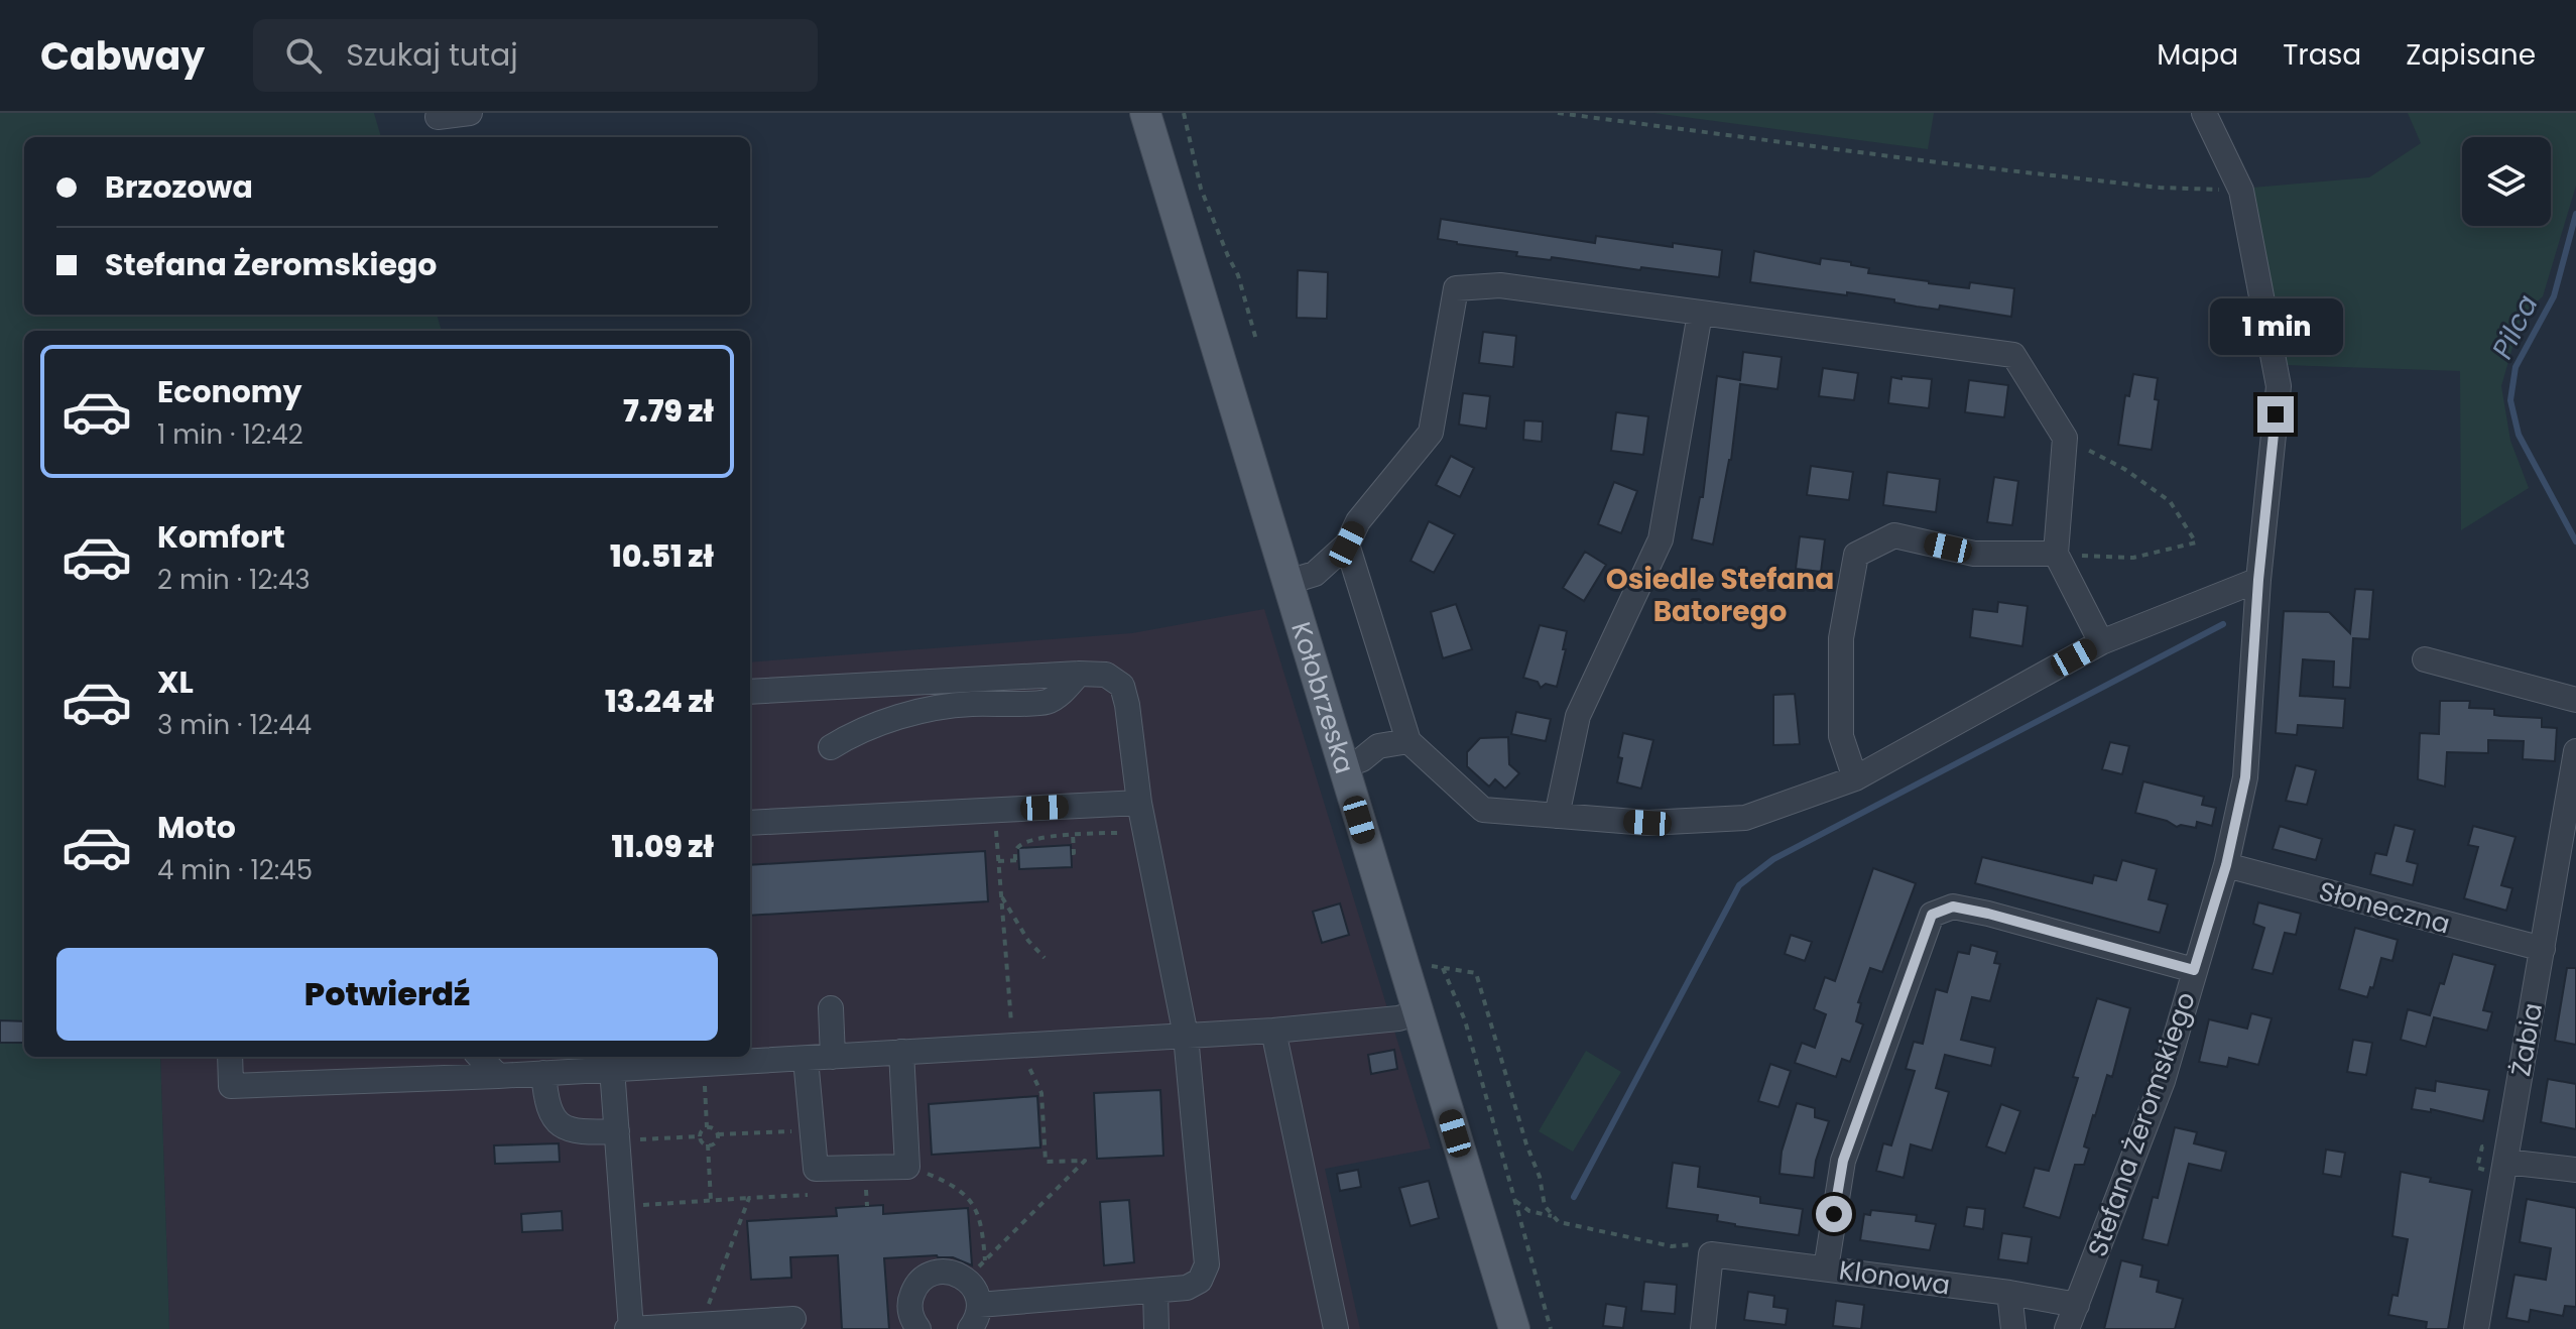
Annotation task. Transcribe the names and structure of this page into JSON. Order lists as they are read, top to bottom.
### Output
{
  "streets": {
    "main road": ["Kołobrzeska"],
    "street": [
      "Słoneczna",
      "Żabia",
      "Stefana Żeromskiego",
      "Klonowa"
    ]
  },
  "crossings": [
    ["Słoneczna", "Żabia"],
    ["Słoneczna", "Stefana Żeromskiego"],
    ["Stefana Żeromskiego", "Klonowa"]
  ],
  "districts": ["Osiedle Stefana Batorego"],
  "water": ["Pilca"],
  "page": {
    "header": "Cabway",
    "search": "Szukaj tutaj",
    "nav": ["Mapa", "Trasa", "Zapisane"],
    "banner": ["Brzozowa", "Stefana Żeromskiego"],
    "bubble": "1 min",
    "list": [
      {
        "name": "Economy",
        "note": "1 min · 12:42",
        "value": "7.79 zł"
      },
      {
        "name": "Komfort",
        "note": "2 min · 12:43",
        "value": "10.51 zł"
      },
      {
        "name": "XL",
        "note": "3 min · 12:44",
        "value": "13.24 zł"
      },
      {
        "name": "Moto",
        "note": "4 min · 12:45",
        "value": "11.09 zł"
      }
    ],
    "buttons": "Potwierdź"
  }
}
